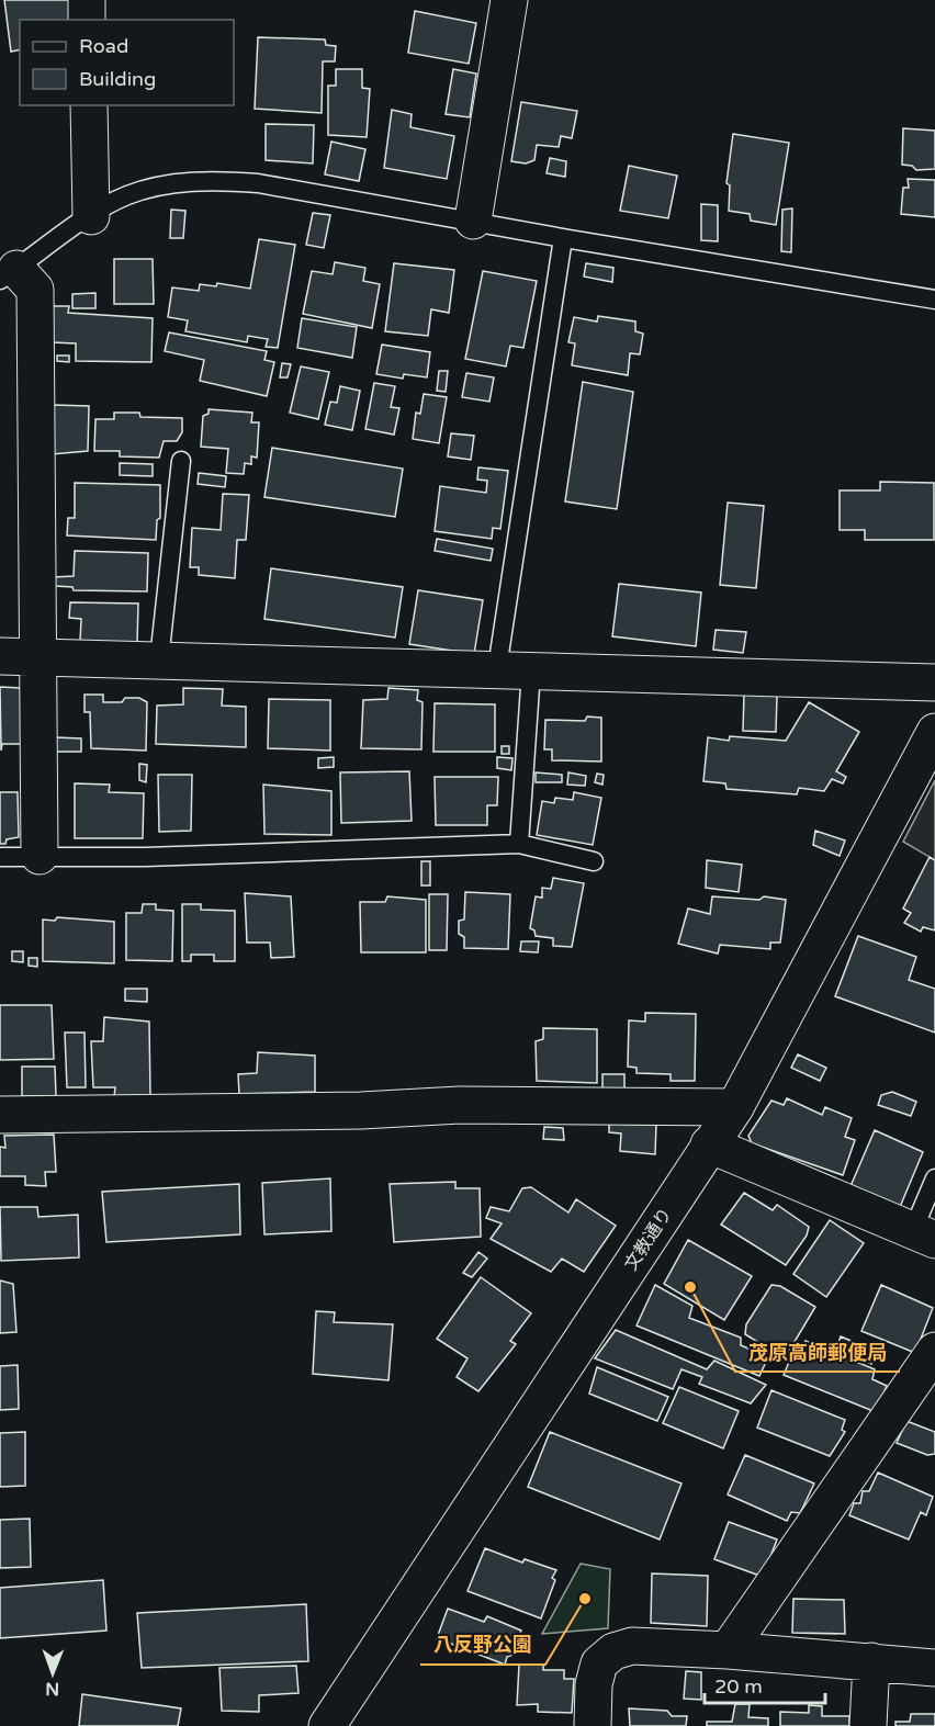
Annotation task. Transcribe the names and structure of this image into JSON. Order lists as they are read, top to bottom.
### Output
{
  "streets": {
    "street": ["文教通り"]
  },
  "places": ["茂原高師郵便局", "八反野公園"],
  "legend": ["Road", "Building"],
  "scale_bar": "20 m",
  "north": "bottom"
}
